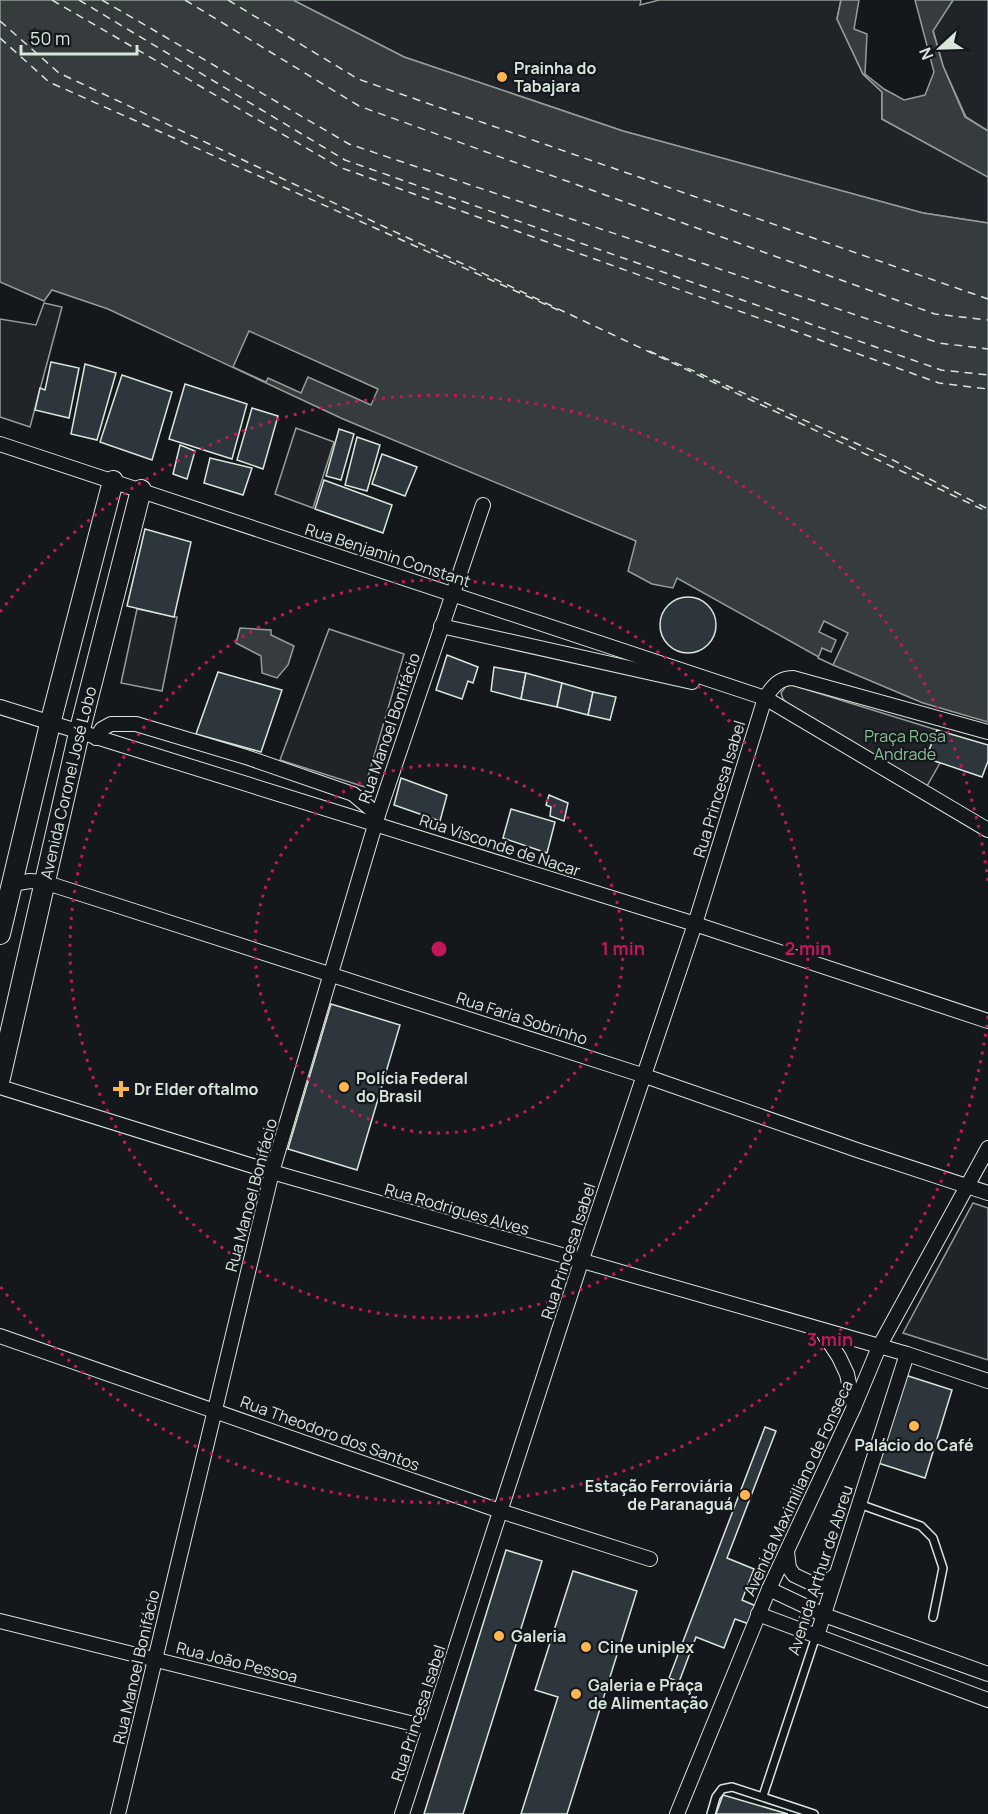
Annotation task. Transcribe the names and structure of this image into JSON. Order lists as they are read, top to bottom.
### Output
{
  "streets": {
    "street": [
      "Rua Benjamin Constant",
      "Rua Manoel Bonifácio",
      "Avenida Coronel José Lobo",
      "Rua Princesa Isabel",
      "Rua Visconde de Nacar",
      "Rua Faria Sobrinho",
      "Rua Rodrigues Alves",
      "Rua Theodoro dos Santos",
      "Avenida Maximiliano de Fonseca",
      "Avenida Arthur de Abreu",
      "Rua João Pessoa"
    ]
  },
  "crossings": [
    ["Rua Benjamin Constant", "Rua Manoel Bonifácio"],
    ["Rua Benjamin Constant", "Avenida Coronel José Lobo"],
    ["Rua Benjamin Constant", "Rua Princesa Isabel"],
    ["Rua Manoel Bonifácio", "Rua Visconde de Nacar"],
    ["Rua Manoel Bonifácio", "Rua Faria Sobrinho"],
    ["Rua Manoel Bonifácio", "Rua Rodrigues Alves"],
    ["Rua Manoel Bonifácio", "Rua Theodoro dos Santos"],
    ["Rua Manoel Bonifácio", "Rua João Pessoa"],
    ["Avenida Coronel José Lobo", "Rua Visconde de Nacar"],
    ["Avenida Coronel José Lobo", "Rua Faria Sobrinho"],
    ["Rua Princesa Isabel", "Rua Visconde de Nacar"],
    ["Rua Princesa Isabel", "Rua Faria Sobrinho"],
    ["Rua Princesa Isabel", "Rua Rodrigues Alves"],
    ["Rua Princesa Isabel", "Rua Theodoro dos Santos"],
    ["Rua Princesa Isabel", "Rua João Pessoa"],
    ["Rua Faria Sobrinho", "Avenida Maximiliano de Fonseca"],
    ["Rua Rodrigues Alves", "Avenida Maximiliano de Fonseca"],
    ["Rua Rodrigues Alves", "Avenida Arthur de Abreu"]
  ],
  "parks": ["Praça Rosa Andrade"],
  "places": {
    "other": [
      "Prainha do Tabajara",
      "Polícia Federal do Brasil",
      "Palácio do Café",
      "Estação Ferroviária de Paranaguá",
      "Galeria",
      "Cine uniplex",
      "Galeria e Praça de Alimentação"
    ],
    "health": ["Dr Elder oftalmo"]
  },
  "scale_bar": "50 m",
  "north": "left",
  "rings": ["1 min", "2 min", "3 min"]
}
